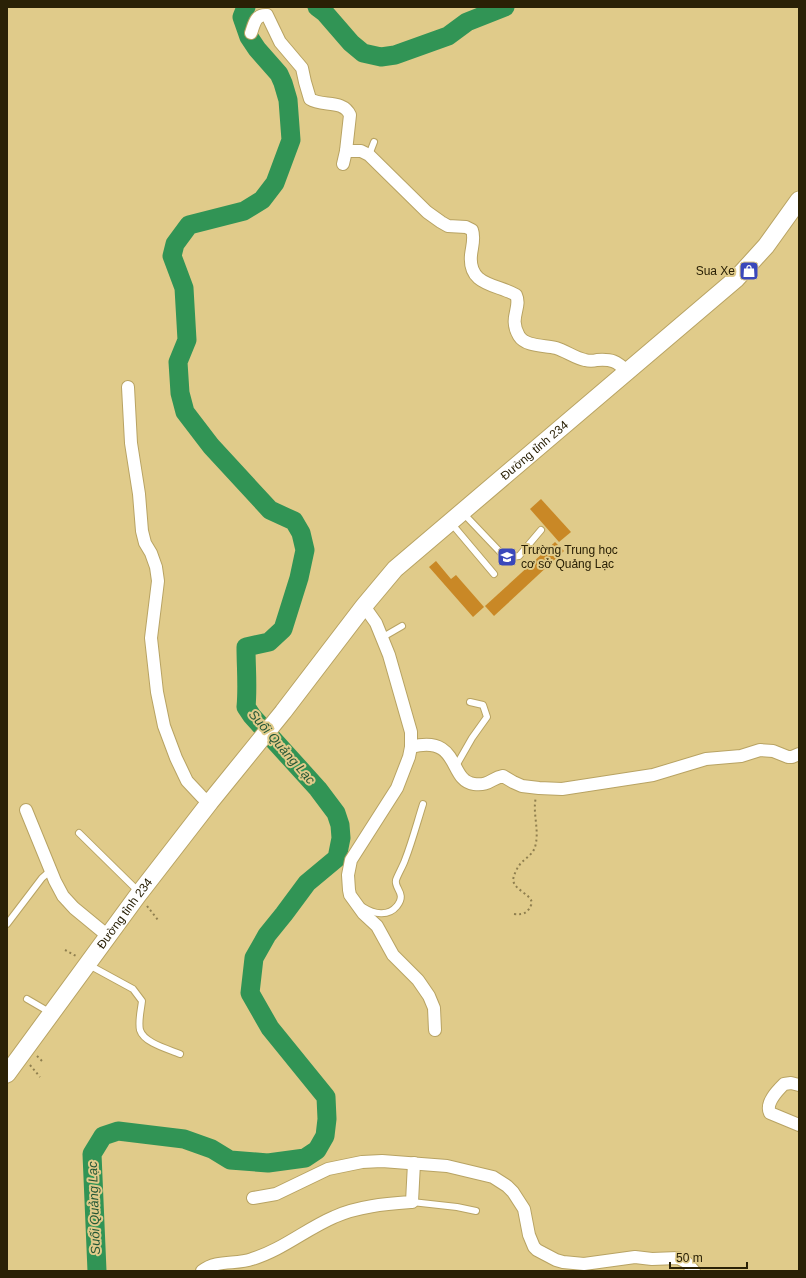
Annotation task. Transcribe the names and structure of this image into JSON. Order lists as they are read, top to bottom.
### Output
{
  "streets": {
    "main road": ["Đường tỉnh 234"]
  },
  "water": ["Suối Quảng Lạc"],
  "places": {
    "shop": ["Sua Xe"],
    "school or university": ["Trường Trung học cơ sở Quảng Lạc"]
  },
  "scale_bar": "50 m"
}
